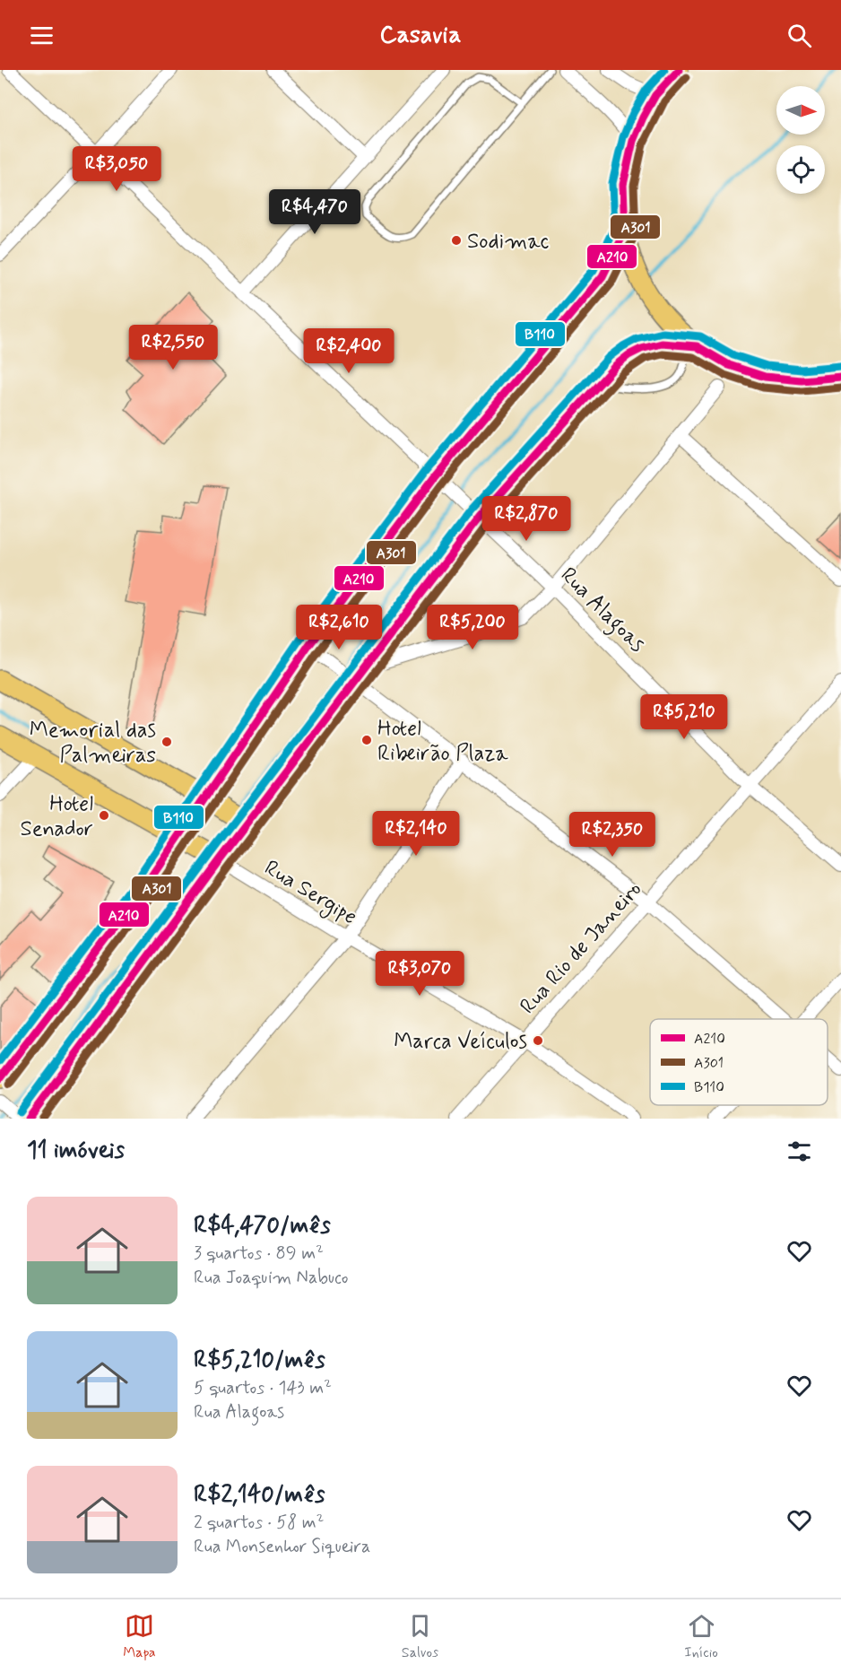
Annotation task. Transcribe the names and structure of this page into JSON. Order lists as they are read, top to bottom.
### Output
{
  "streets": {
    "street": ["Rua Alagoas", "Rua Sergipe", "Rua Rio de Janeiro"]
  },
  "crossings": [
    ["Rua Alagoas", "Rua Rio de Janeiro"],
    ["Rua Sergipe", "Rua Rio de Janeiro"]
  ],
  "places": [
    "Sodimac",
    "Hotel Ribeirão Plaza",
    "Memorial das Palmeiras",
    "Hotel Senador",
    "Marca Veículos"
  ],
  "lines": ["transit line A210", "transit line B110", "transit line A301"],
  "legend": ["A210", "A301", "B110"],
  "north": "right",
  "page": {
    "header": "Casavia",
    "price": [
      "R$3,050",
      "R$4,470",
      "R$2,550",
      "R$2,400",
      "R$2,870",
      "R$2,610",
      "R$5,200",
      "R$5,210",
      "R$2,140",
      "R$2,350",
      "R$3,070"
    ],
    "heading": "11 imóveis",
    "list": [
      {
        "name": "R$4,470/mês",
        "note": "3 quartos · 89 m² · Rua Joaquim Nabuco"
      },
      {
        "name": "R$5,210/mês",
        "note": "5 quartos · 143 m² · Rua Alagoas"
      },
      {
        "name": "R$2,140/mês",
        "note": "2 quartos · 58 m² · Rua Monsenhor Siqueira"
      }
    ],
    "tabs": ["Mapa", "Salvos", "Início"]
  }
}
